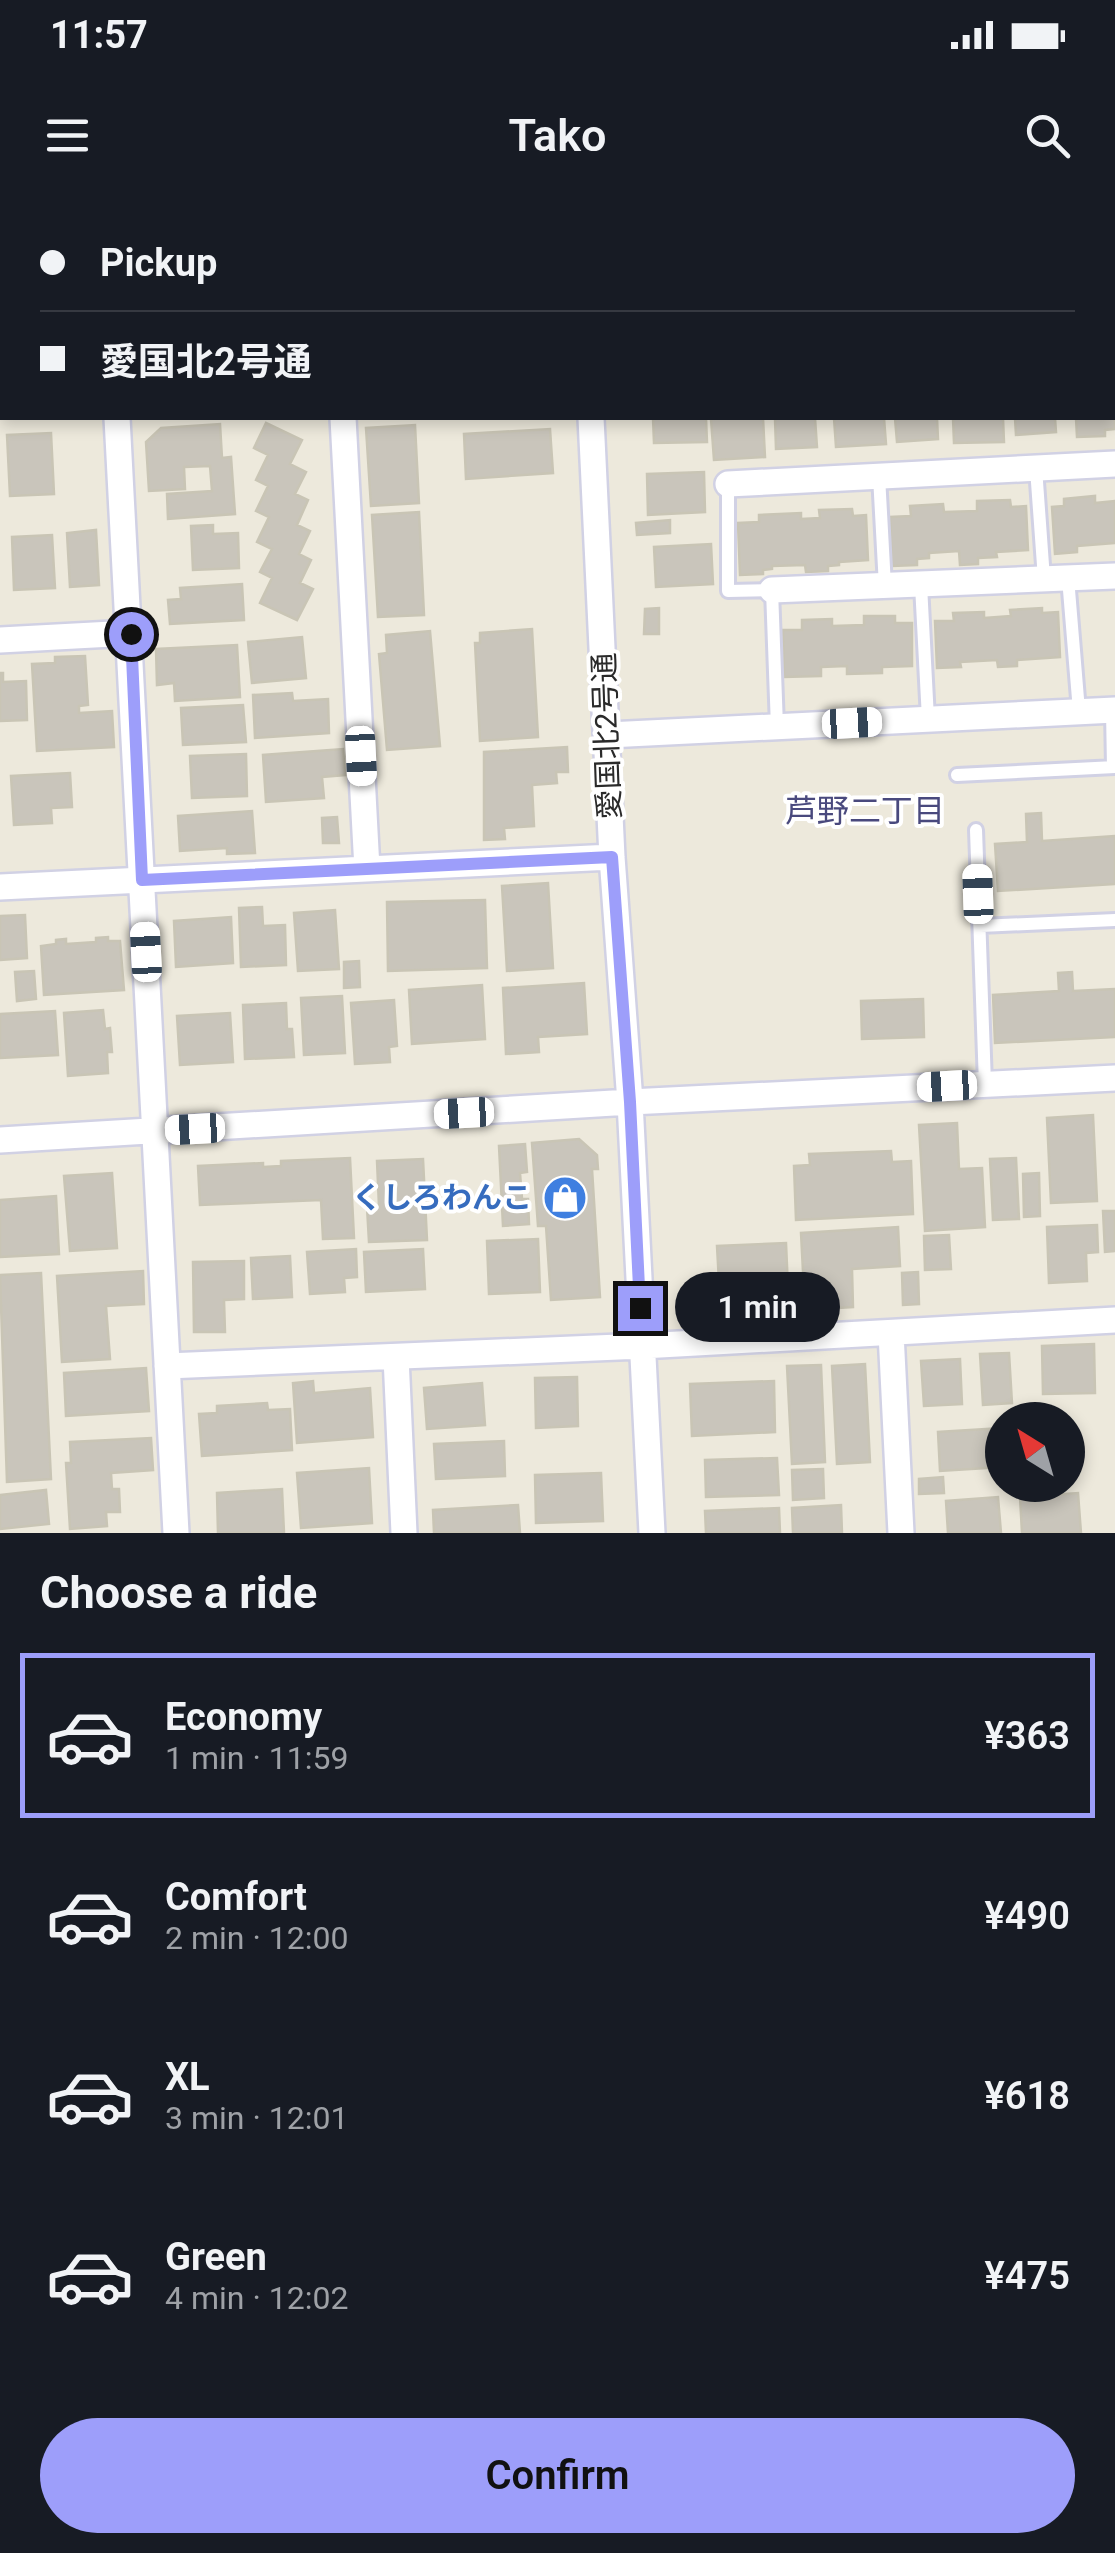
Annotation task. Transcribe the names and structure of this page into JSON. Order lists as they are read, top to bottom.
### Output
{
  "streets": {
    "street": ["愛国北2号通"]
  },
  "districts": ["芦野二丁目"],
  "places": {
    "shop": ["くしろわんこ"]
  },
  "north": "top left",
  "page": {
    "status": "11:57",
    "header": "Tako",
    "banner": ["Pickup", "愛国北2号通"],
    "bubble": "1 min",
    "heading": "Choose a ride",
    "list": [
      {
        "name": "Economy",
        "note": "1 min · 11:59",
        "value": "¥363"
      },
      {
        "name": "Comfort",
        "note": "2 min · 12:00",
        "value": "¥490"
      },
      {
        "name": "XL",
        "note": "3 min · 12:01",
        "value": "¥618"
      },
      {
        "name": "Green",
        "note": "4 min · 12:02",
        "value": "¥475"
      }
    ],
    "buttons": "Confirm"
  }
}
